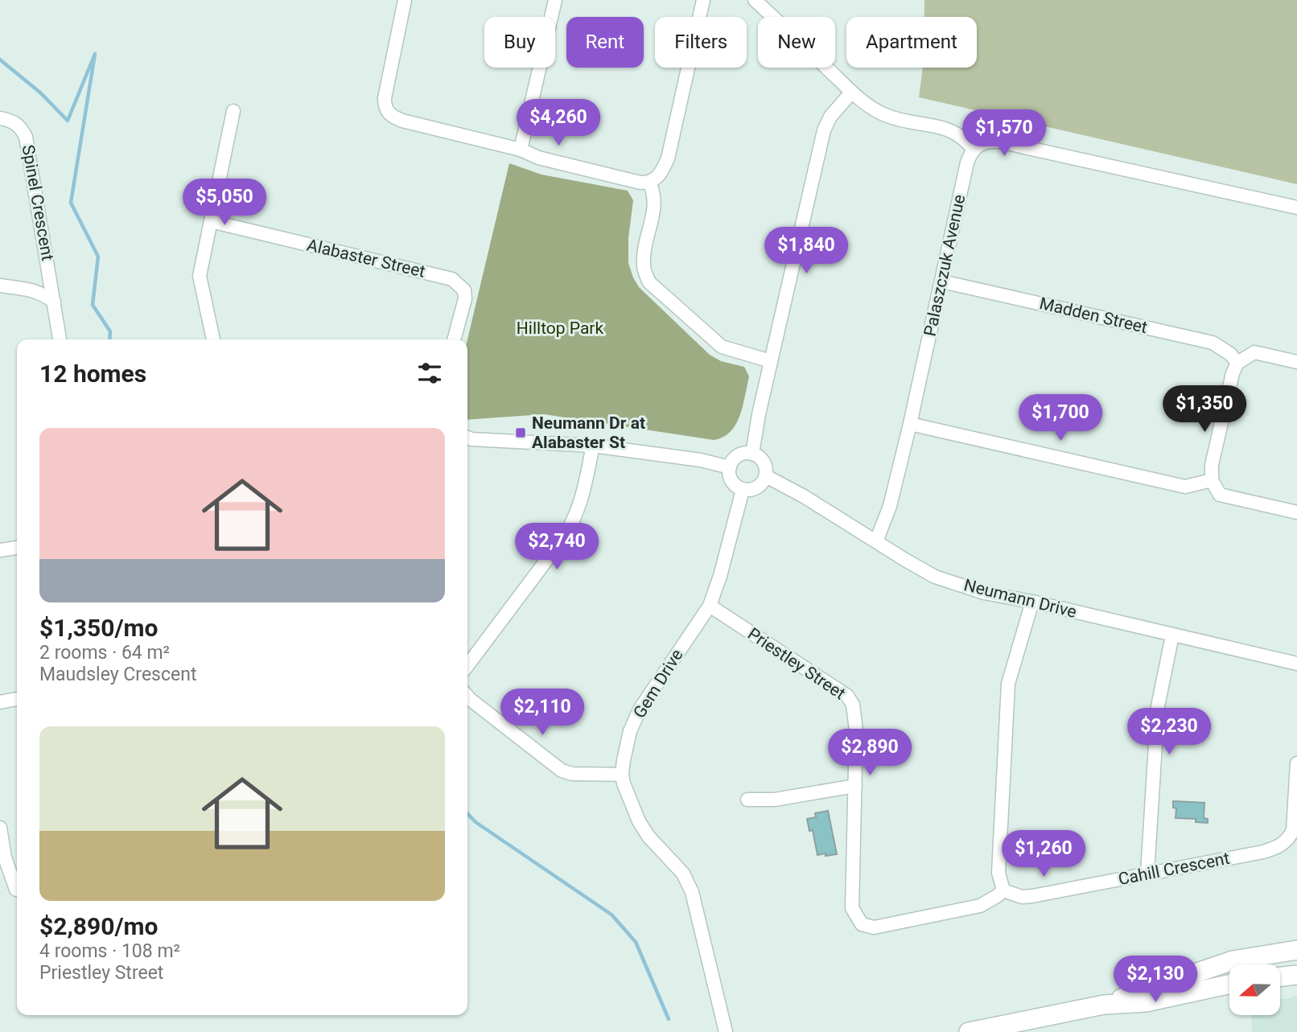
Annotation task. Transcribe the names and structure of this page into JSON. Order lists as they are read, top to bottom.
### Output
{
  "streets": {
    "street": [
      "Spinel Crescent",
      "Alabaster Street",
      "Palaszczuk Avenue",
      "Madden Street",
      "Neumann Drive",
      "Priestley Street",
      "Gem Drive",
      "Cahill Crescent"
    ]
  },
  "crossings": [
    ["Palaszczuk Avenue", "Madden Street"],
    ["Palaszczuk Avenue", "Neumann Drive"],
    ["Neumann Drive", "Gem Drive"],
    ["Priestley Street", "Gem Drive"],
    ["Priestley Street", "Cahill Crescent"]
  ],
  "parks": ["Hilltop Park"],
  "places": {
    "transit": ["Neumann Dr at Alabaster St"]
  },
  "north": "left",
  "page": {
    "chip": [
      "Buy",
      "Rent",
      "Filters",
      "New",
      "Apartment"
    ],
    "price": [
      "$4,260",
      "$1,570",
      "$5,050",
      "$1,840",
      "$1,350",
      "$1,700",
      "$2,740",
      "$2,110",
      "$2,230",
      "$2,890",
      "$1,260",
      "$2,130"
    ],
    "heading": "12 homes",
    "list": [
      {
        "name": "$1,350/mo",
        "note": "2 rooms · 64 m² · Maudsley Crescent"
      },
      {
        "name": "$2,890/mo",
        "note": "4 rooms · 108 m² · Priestley Street"
      }
    ]
  }
}
